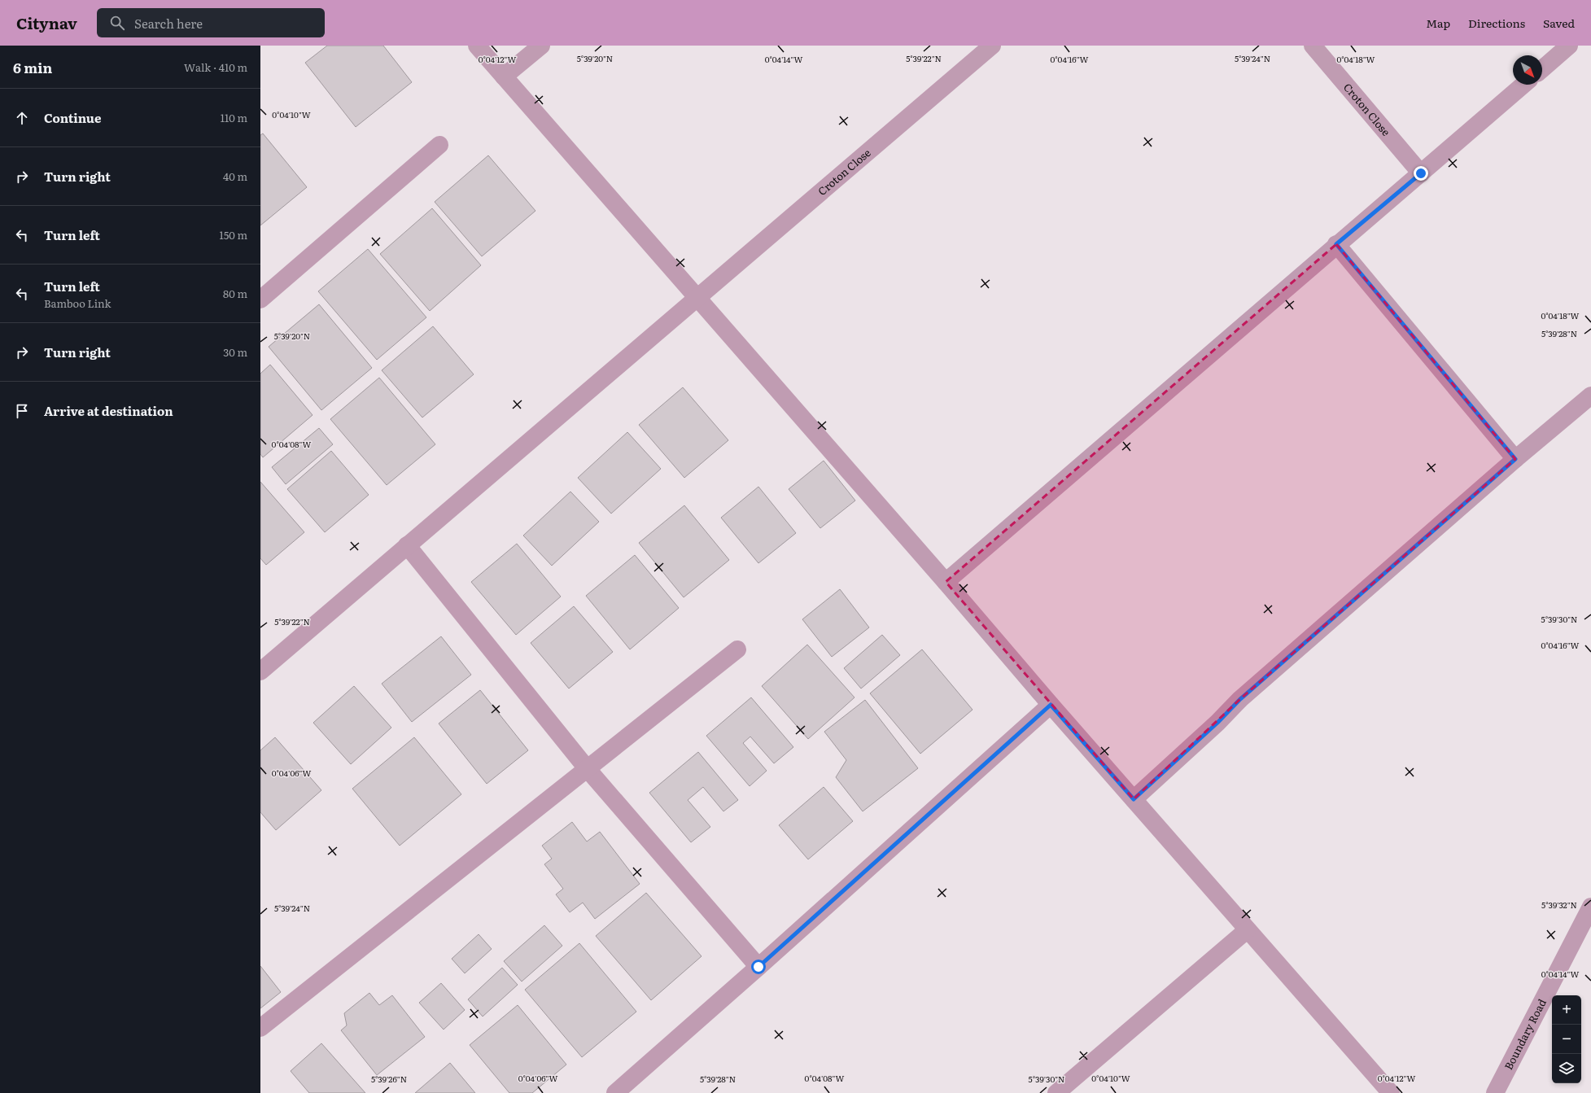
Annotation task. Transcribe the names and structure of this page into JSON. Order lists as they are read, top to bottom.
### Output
{
  "streets": {
    "street": ["Croton Close", "Boundary Road"]
  },
  "north": "bottom right",
  "page": {
    "header": "Citynav",
    "search": "Search here",
    "nav": ["Map", "Directions", "Saved"],
    "heading": ["6 min", "Walk · 410 m"],
    "list": [
      ["Continue", "110 m"],
      ["Turn right", "40 m"],
      ["Turn left", "150 m"],
      ["Turn left", "Bamboo Link", "80 m"],
      ["Turn right", "30 m"],
      "Arrive at destination"
    ],
    "map_buttons": ["+", "−"]
  },
  "coordinates": [
    "5°39'20\"N",
    "5°39'22\"N",
    "5°39'24\"N",
    "0°04'18\"W",
    "0°04'12\"W",
    "0°04'16\"W",
    "0°04'14\"W",
    "0°04'10\"W",
    "5°39'28\"N",
    "0°04'08\"W",
    "5°39'30\"N",
    "0°04'06\"W",
    "5°39'32\"N",
    "5°39'26\"N"
  ]
}
